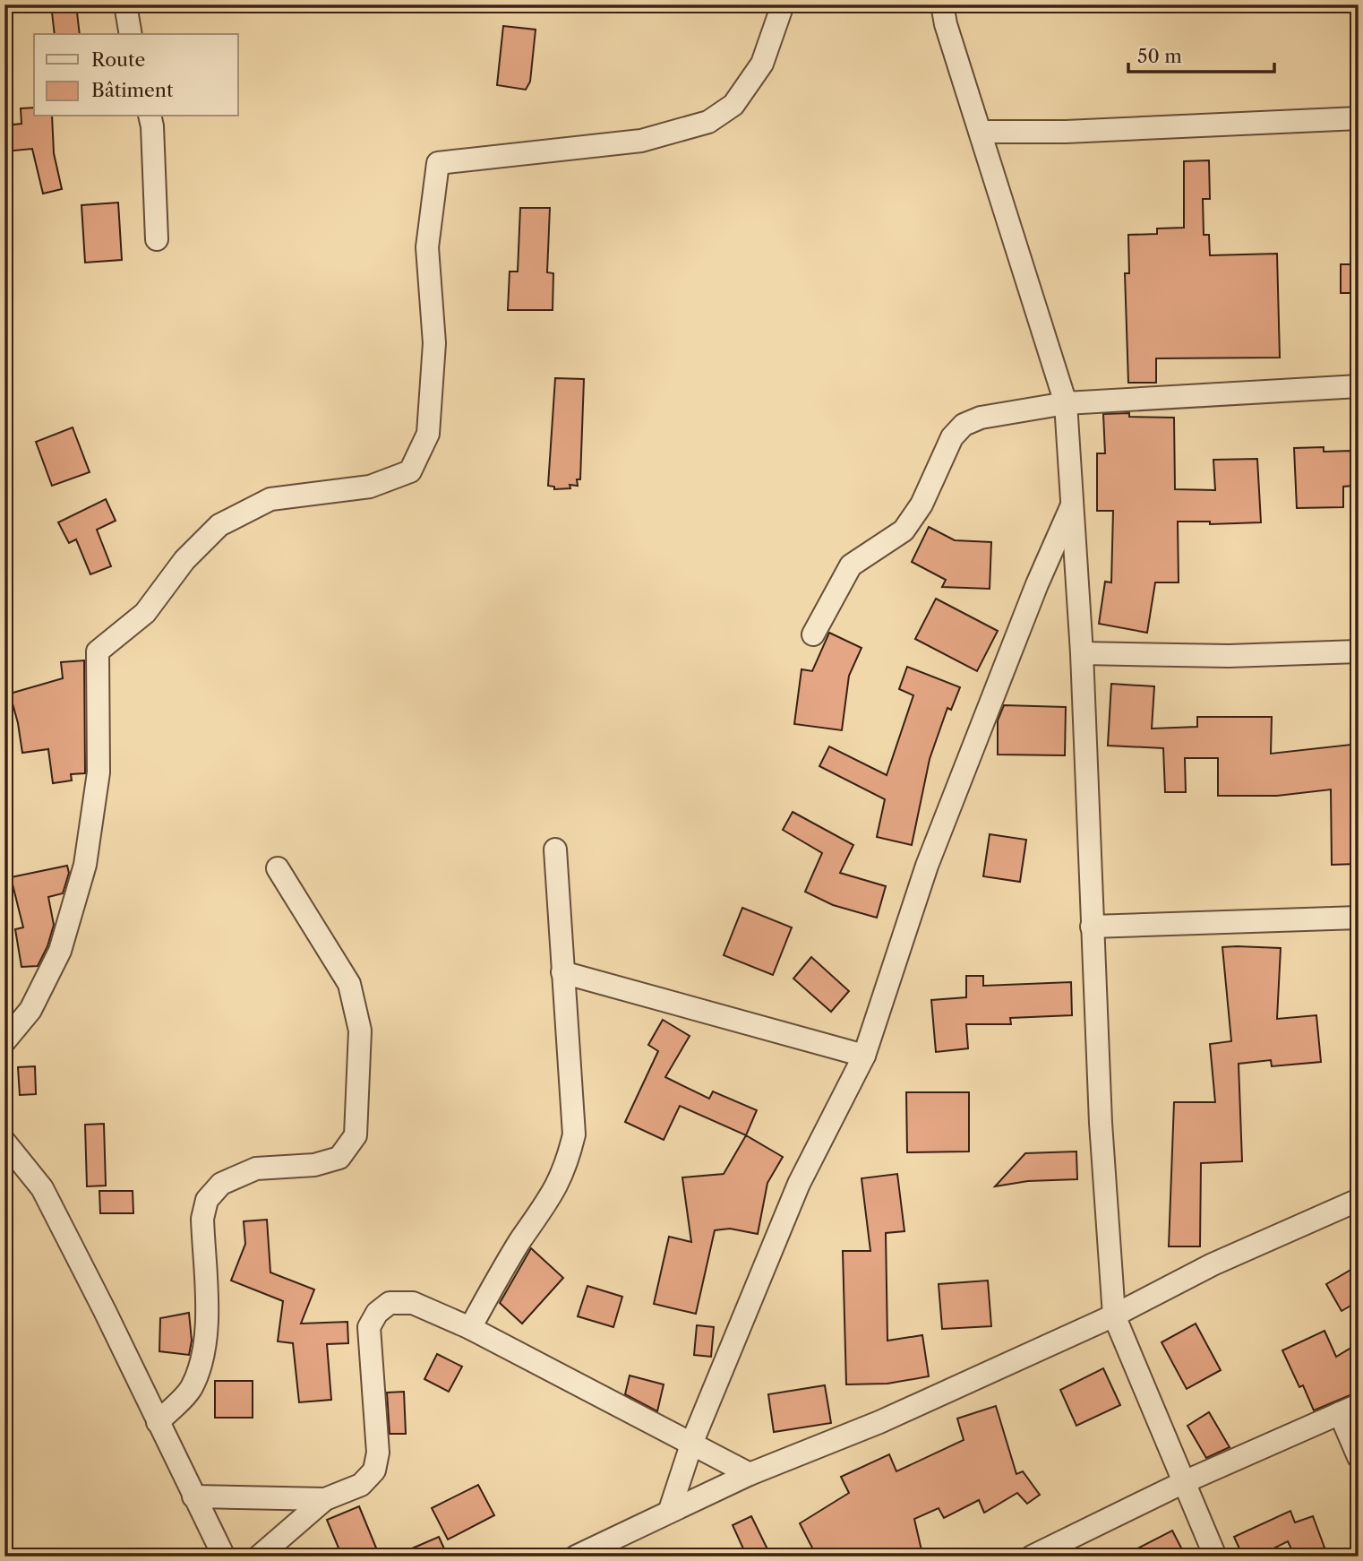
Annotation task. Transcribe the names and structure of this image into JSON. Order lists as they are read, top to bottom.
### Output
{
  "legend": ["Route", "Bâtiment"],
  "scale_bar": "50 m"
}
